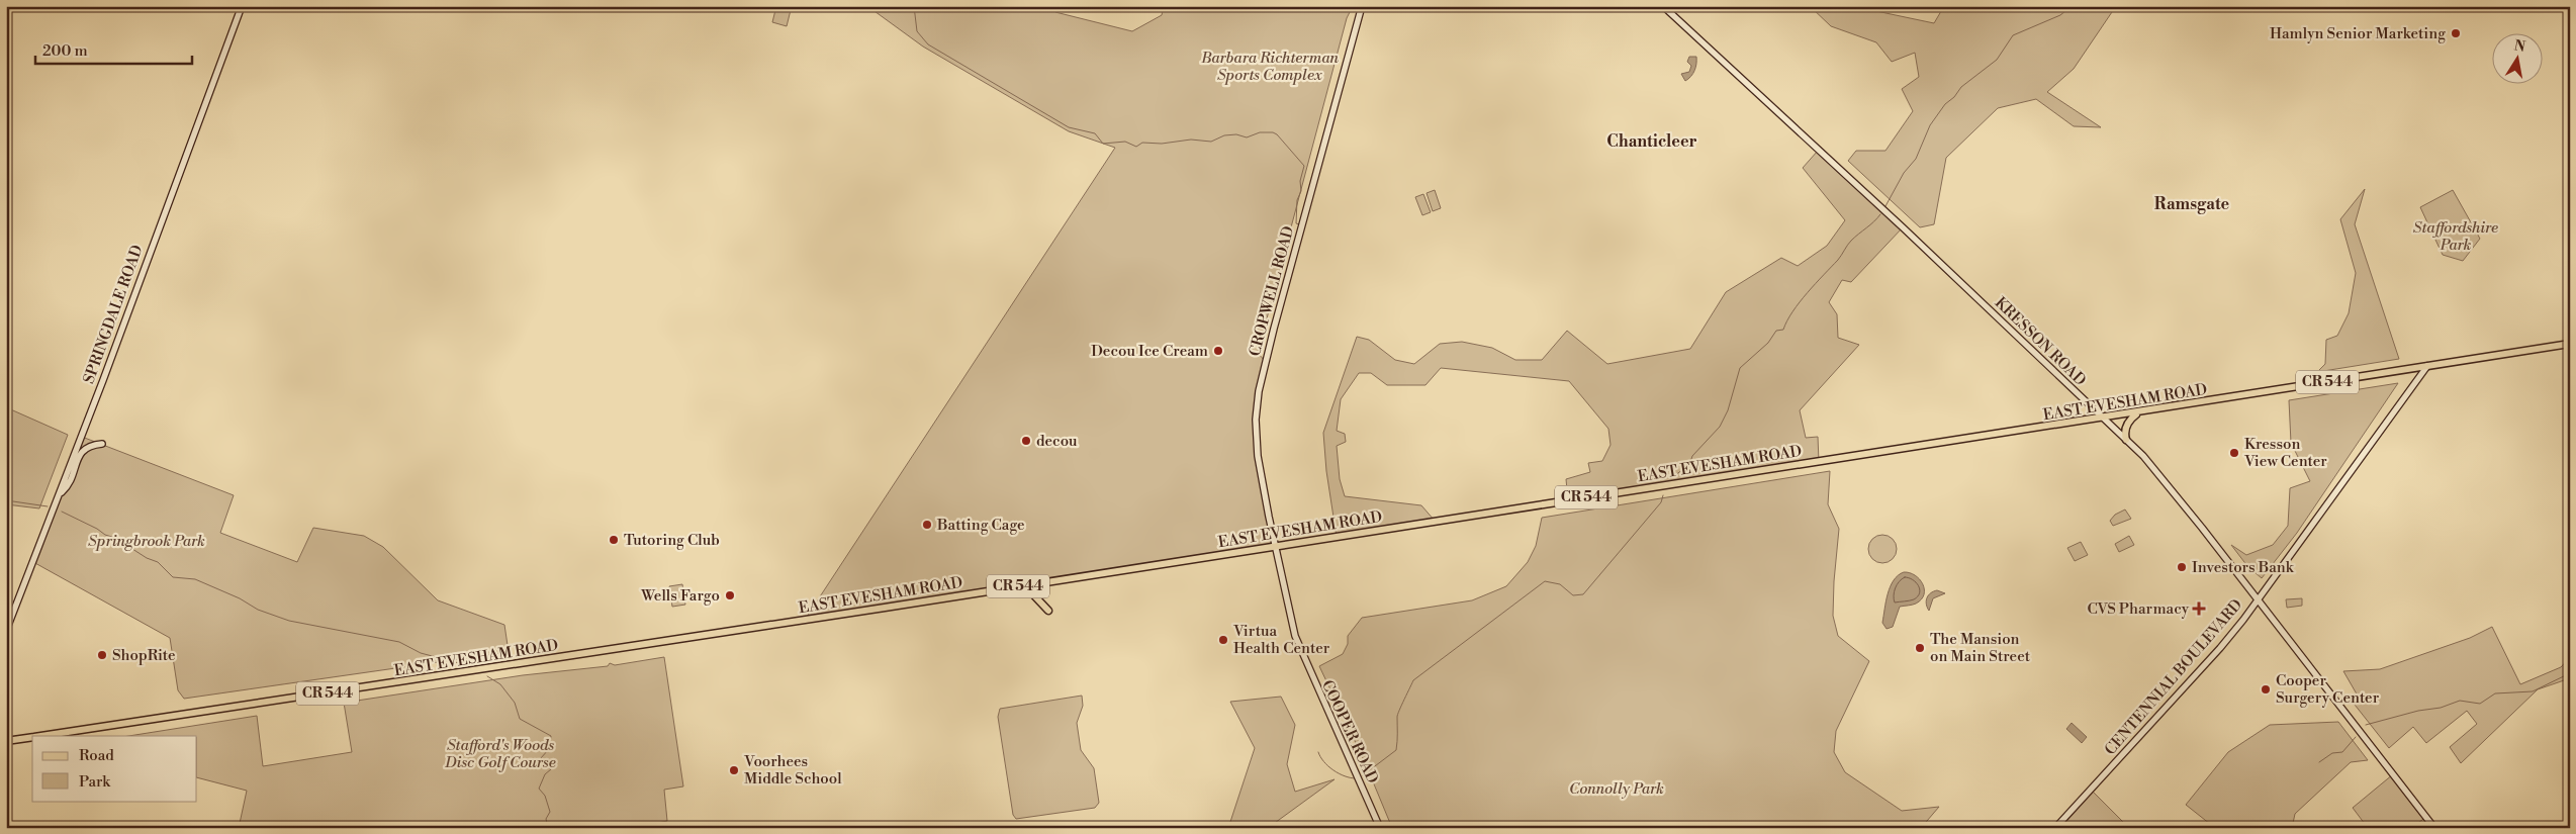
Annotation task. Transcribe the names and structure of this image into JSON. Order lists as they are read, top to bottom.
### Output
{
  "streets": {
    "main road": ["CR 544", "EAST EVESHAM ROAD"],
    "street": [
      "CROPWELL ROAD",
      "SPRINGDALE ROAD",
      "KRESSON ROAD",
      "CENTENNIAL BOULEVARD",
      "COOPER ROAD"
    ]
  },
  "crossings": [
    ["CROPWELL ROAD", "EAST EVESHAM ROAD"],
    ["CROPWELL ROAD", "COOPER ROAD"],
    ["KRESSON ROAD", "EAST EVESHAM ROAD"],
    ["KRESSON ROAD", "CENTENNIAL BOULEVARD"],
    ["EAST EVESHAM ROAD", "CENTENNIAL BOULEVARD"]
  ],
  "districts": ["Chanticleer", "Ramsgate"],
  "parks": [
    "Barbara Richterman Sports Complex",
    "Staffordshire Park",
    "Springbrook Park",
    "Stafford's Woods Disc Golf Course",
    "Connolly Park"
  ],
  "places": {
    "other": [
      "Hamlyn Senior Marketing",
      "Decou Ice Cream",
      "decou",
      "Kresson View Center",
      "Batting Cage",
      "Tutoring Club",
      "Investors Bank",
      "Wells Fargo",
      "Virtua Health Center",
      "The Mansion on Main Street",
      "ShopRite",
      "Cooper Surgery Center",
      "Voorhees Middle School"
    ],
    "health": ["CVS Pharmacy"]
  },
  "legend": ["Road", "Park"],
  "scale_bar": "200 m",
  "north": "top"
}
